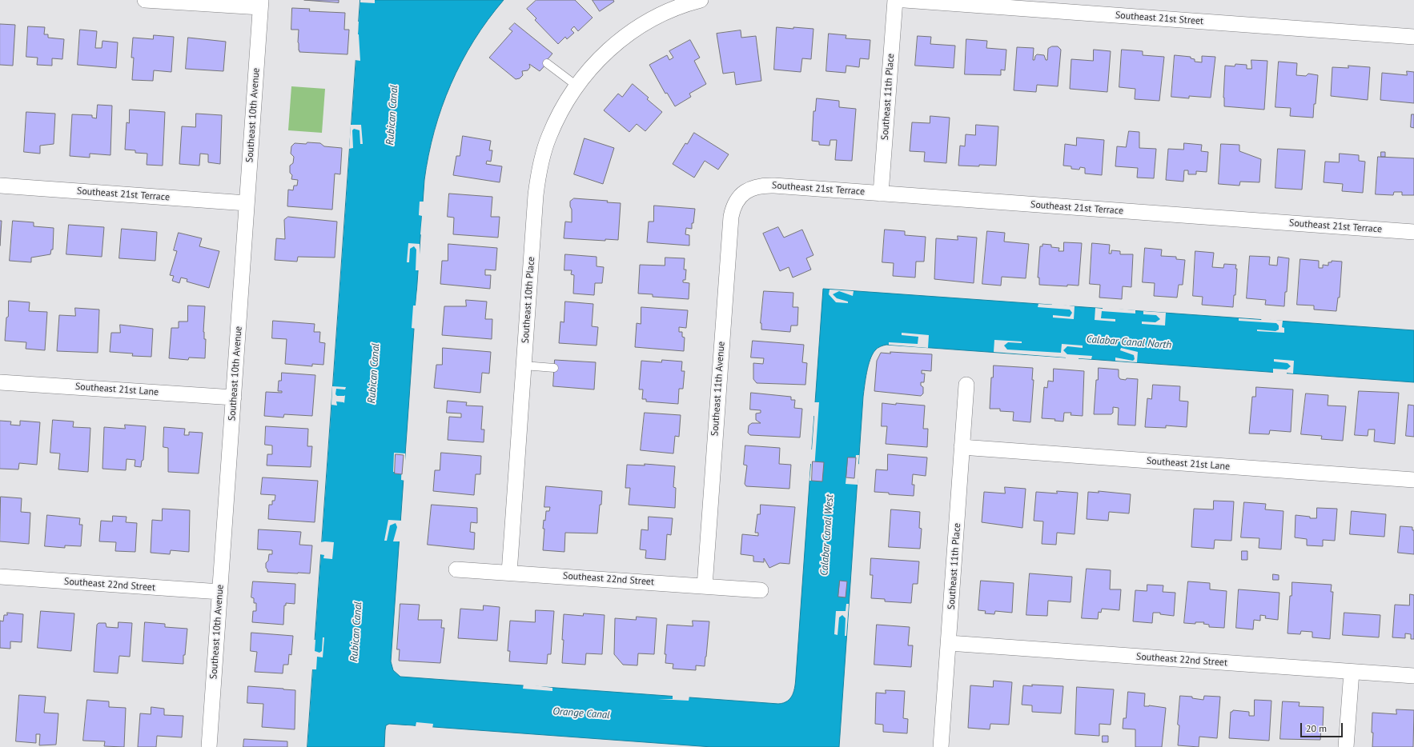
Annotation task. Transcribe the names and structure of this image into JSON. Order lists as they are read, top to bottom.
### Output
{
  "streets": {
    "street": [
      "Southeast 21st Street",
      "Southeast 11th Place",
      "Southeast 10th Avenue",
      "Southeast 21st Terrace",
      "Southeast 10th Place",
      "Southeast 11th Avenue",
      "Southeast 21st Lane",
      "Southeast 22nd Street"
    ]
  },
  "crossings": [
    ["Southeast 11th Place", "Southeast 21st Terrace"],
    ["Southeast 11th Place", "Southeast 21st Lane"],
    ["Southeast 11th Place", "Southeast 22nd Street"],
    ["Southeast 10th Avenue", "Southeast 21st Terrace"],
    ["Southeast 10th Avenue", "Southeast 21st Lane"],
    ["Southeast 10th Avenue", "Southeast 22nd Street"],
    ["Southeast 21st Terrace", "Southeast 11th Avenue"],
    ["Southeast 10th Place", "Southeast 22nd Street"],
    ["Southeast 11th Avenue", "Southeast 22nd Street"]
  ],
  "water": [
    "Rubican Canal",
    "Calabar Canal North",
    "Calabar Canal West",
    "Orange Canal"
  ],
  "scale_bar": "20 m"
}
